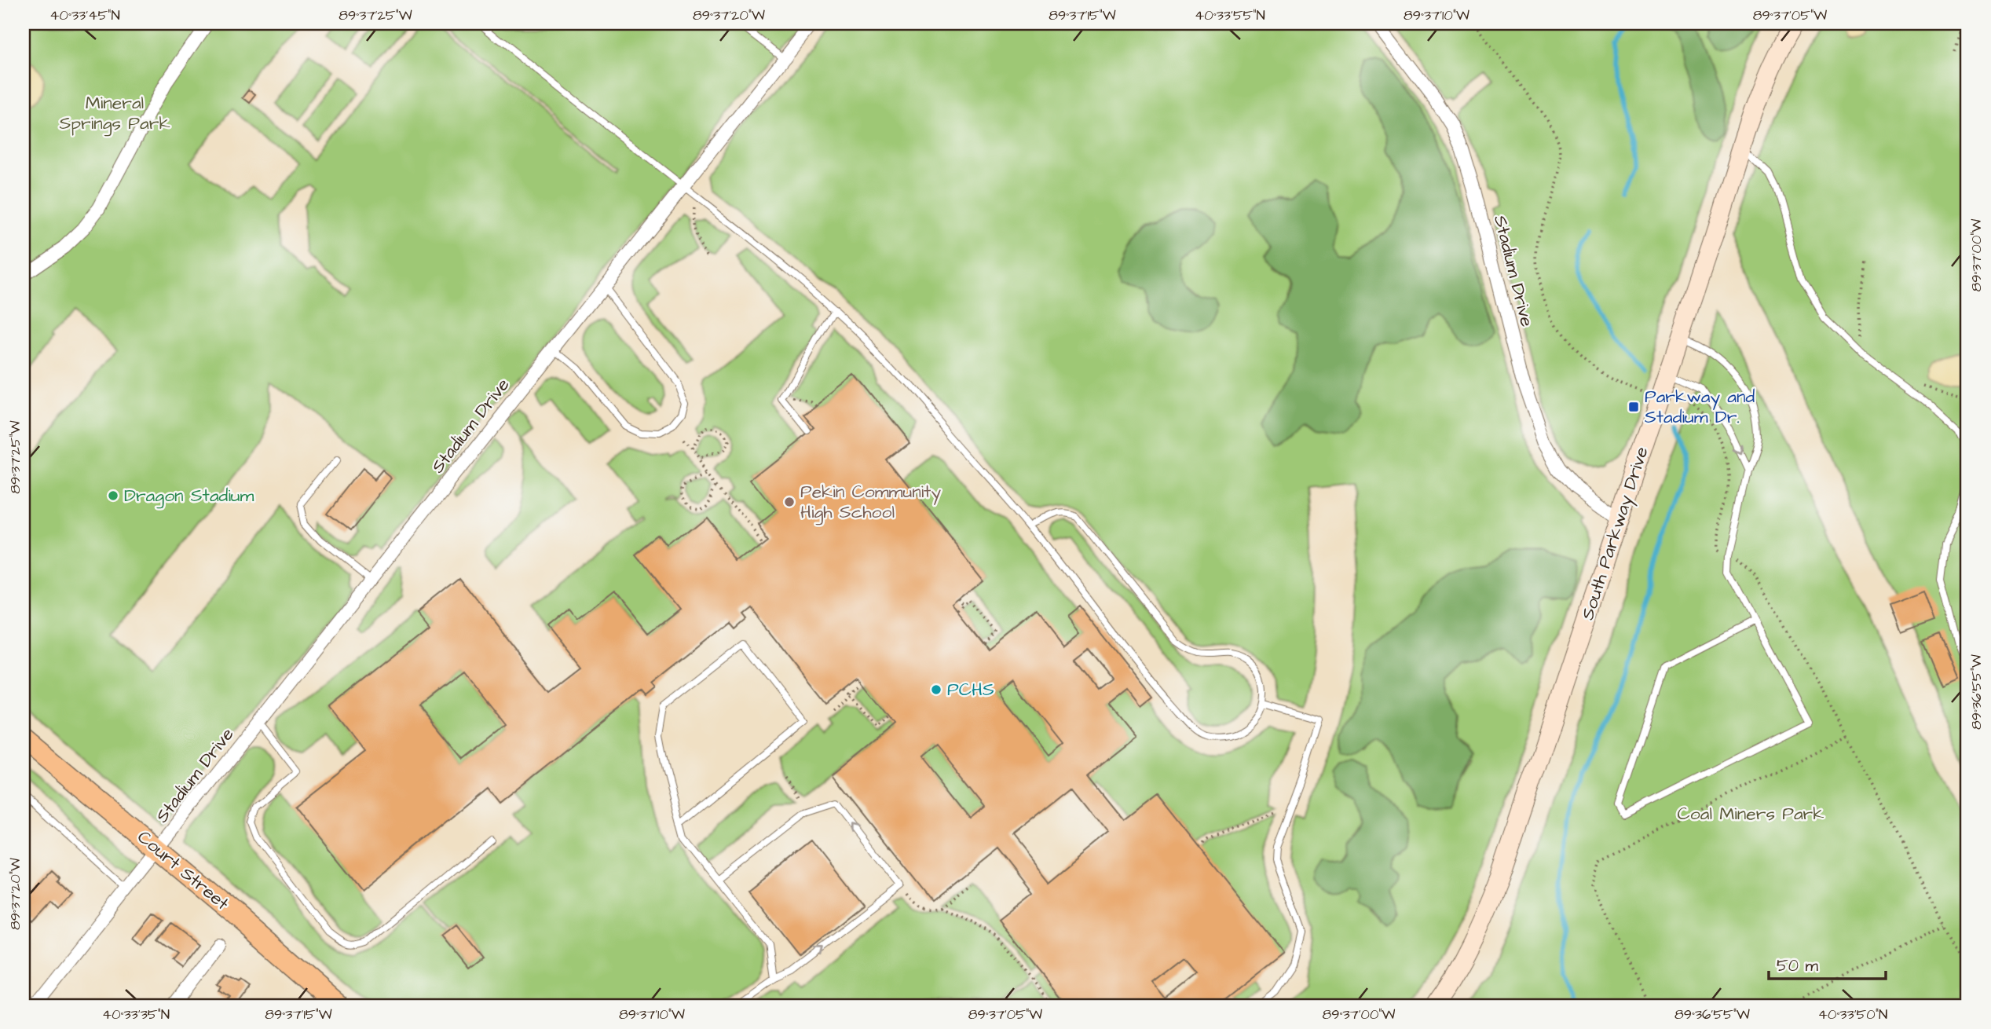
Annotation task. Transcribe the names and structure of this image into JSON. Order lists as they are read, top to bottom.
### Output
{
  "streets": {
    "main road": ["South Parkway Drive", "Court Street"],
    "street": ["Stadium Drive"]
  },
  "crossings": [
    ["Stadium Drive", "South Parkway Drive"],
    ["Stadium Drive", "Court Street"]
  ],
  "parks": ["Mineral Springs Park", "Coal Miners Park"],
  "places": {
    "transit": ["Parkway and Stadium Dr."],
    "other": ["Dragon Stadium", "Pekin Community High School", "PCHS"]
  },
  "scale_bar": "50 m",
  "coordinates": [
    "40°33'45\"N",
    "89°37'25\"W",
    "89°37'20\"W",
    "89°37'15\"W",
    "40°33'55\"N",
    "89°37'10\"W",
    "89°37'05\"W",
    "89°37'00\"W",
    "89°36'55\"W",
    "40°33'35\"N",
    "40°33'50\"N"
  ]
}
